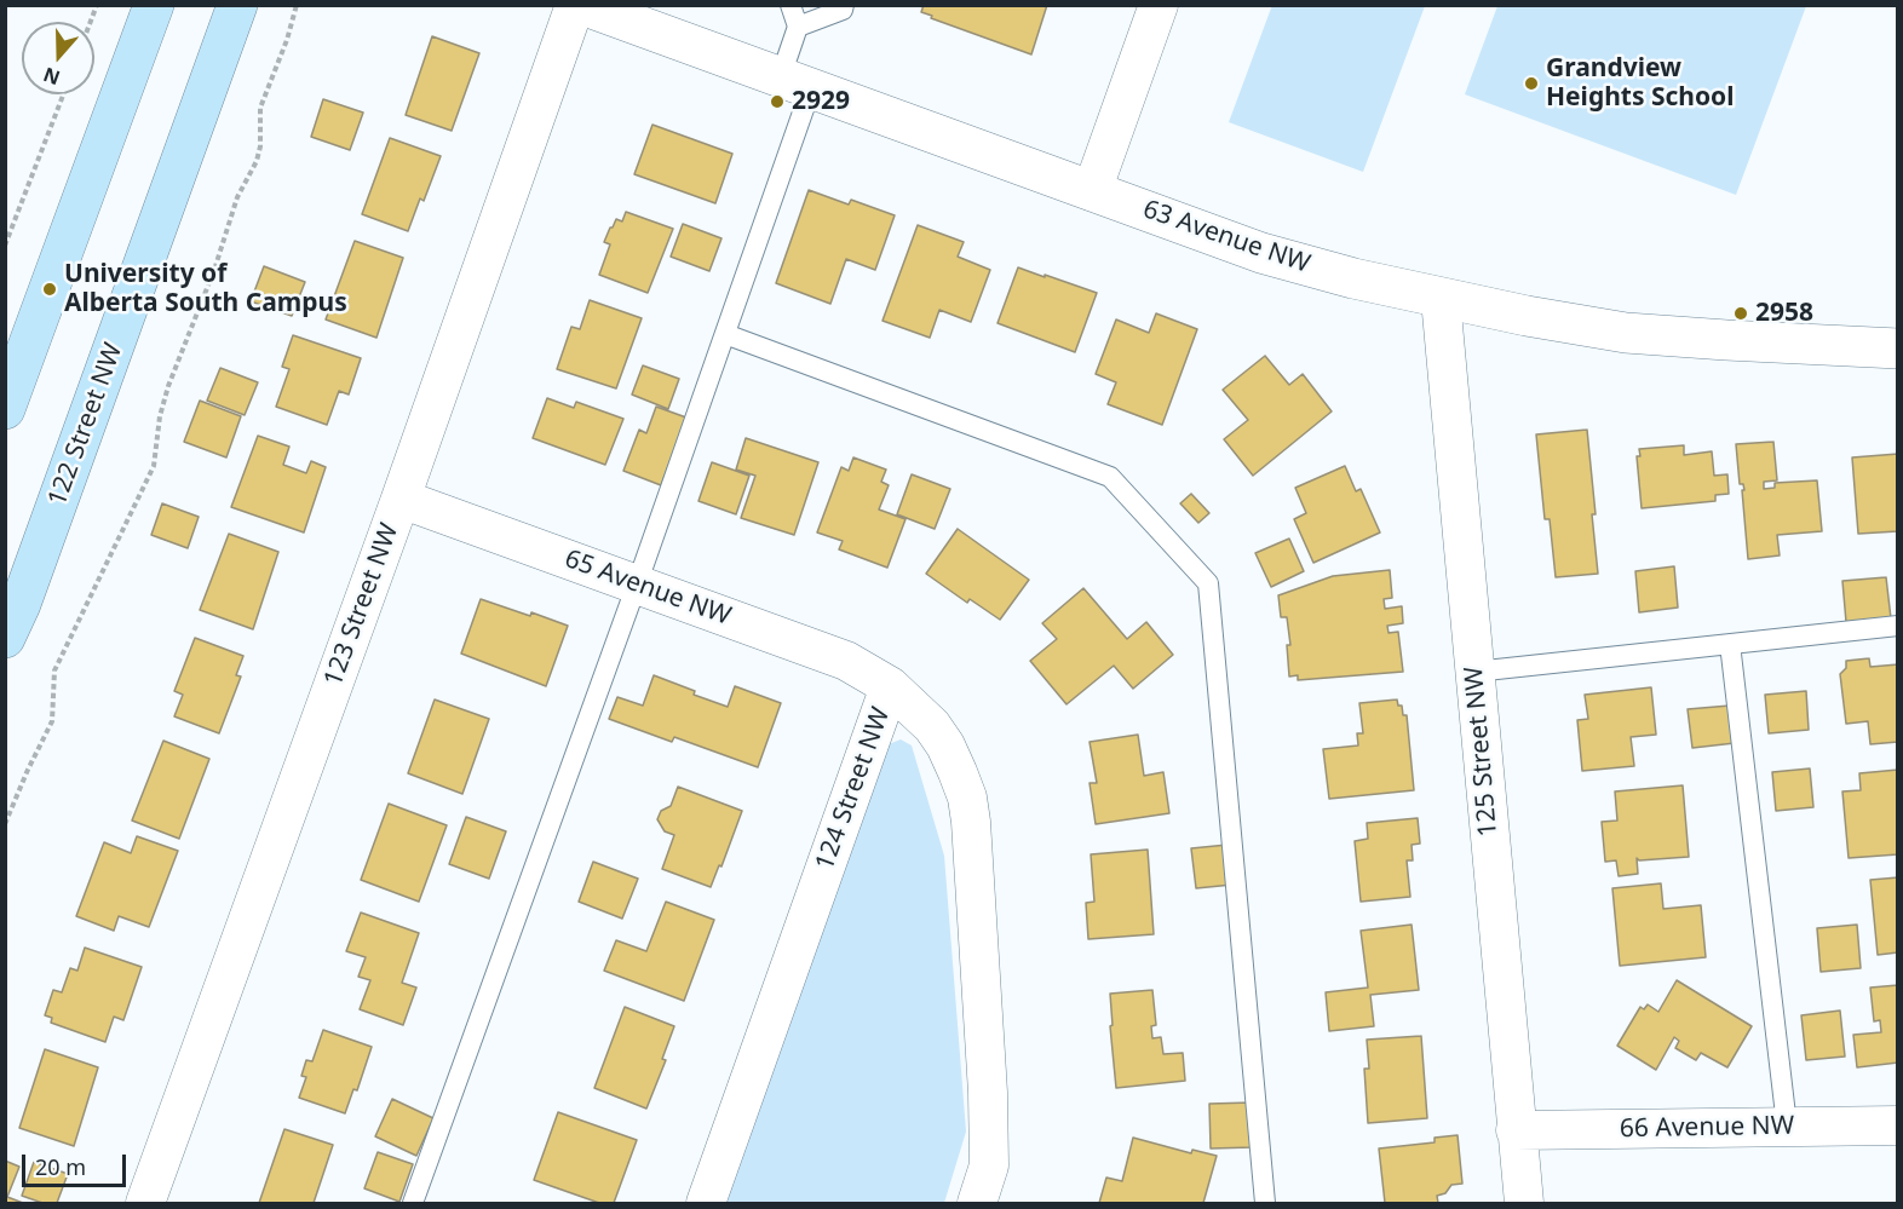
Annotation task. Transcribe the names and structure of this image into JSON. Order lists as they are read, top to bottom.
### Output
{
  "streets": {
    "main road": ["122 Street NW"],
    "street": [
      "63 Avenue NW",
      "65 Avenue NW",
      "123 Street NW",
      "125 Street NW",
      "124 Street NW",
      "66 Avenue NW"
    ]
  },
  "crossings": [
    ["63 Avenue NW", "125 Street NW"],
    ["65 Avenue NW", "123 Street NW"],
    ["65 Avenue NW", "124 Street NW"],
    ["125 Street NW", "66 Avenue NW"]
  ],
  "places": [
    "Grandview Heights School",
    "2929",
    "University of Alberta South Campus",
    "2958"
  ],
  "scale_bar": "20 m",
  "north": "bottom"
}
